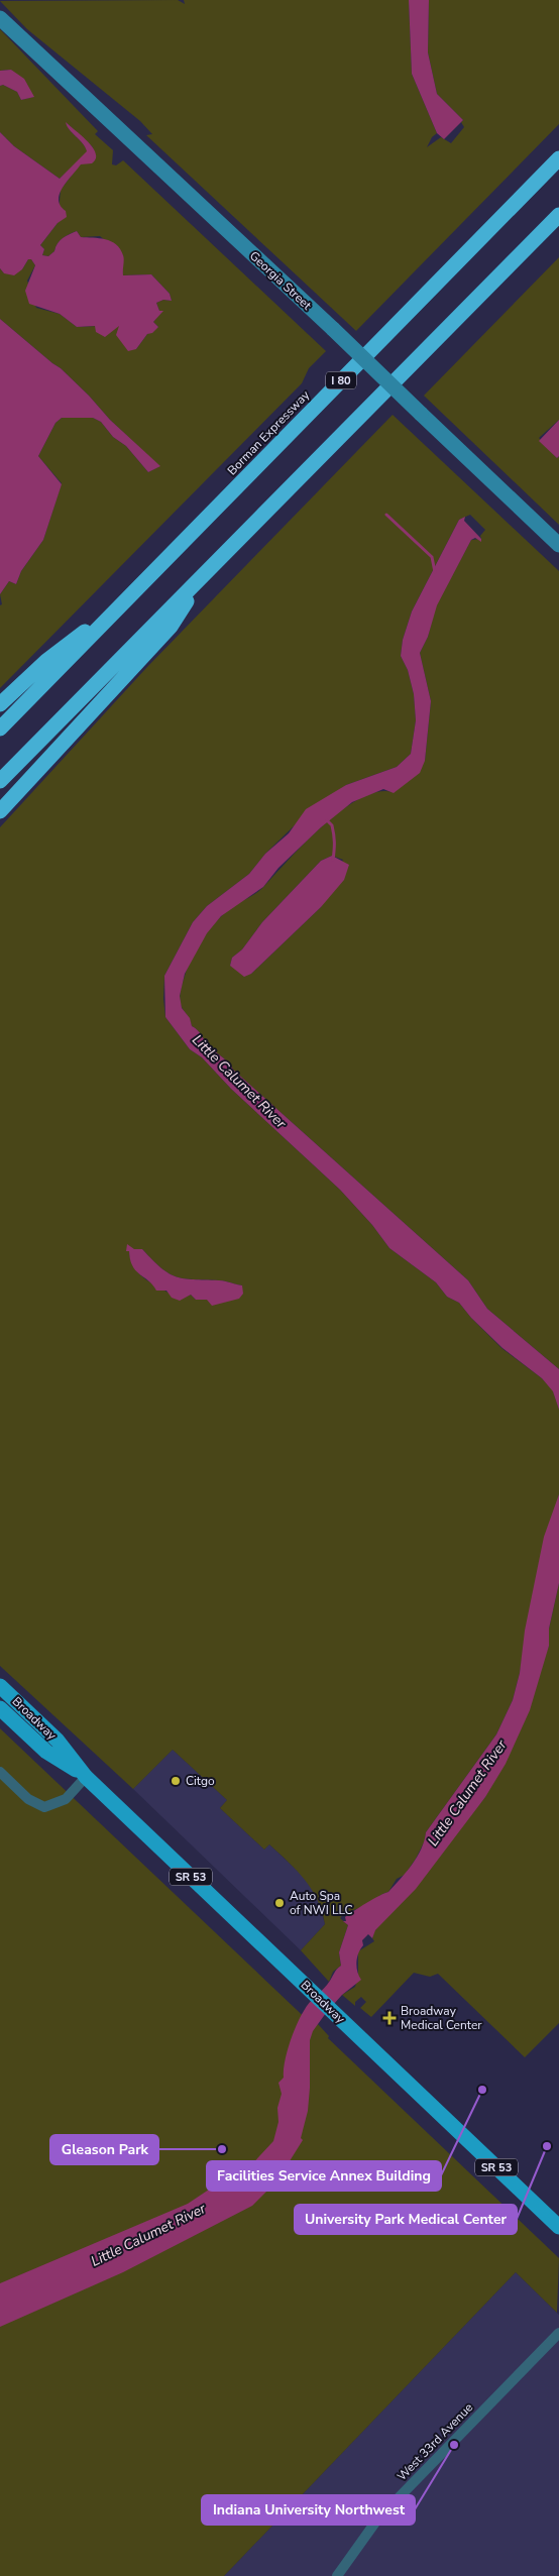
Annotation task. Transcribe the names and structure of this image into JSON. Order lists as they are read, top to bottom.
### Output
{
  "streets": {
    "highway": ["I 80", "Borman Expressway"],
    "main road": ["Broadway", "SR 53"],
    "street": ["Georgia Street", "West 33rd Avenue"]
  },
  "water": ["Little Calumet River"],
  "places": {
    "other": [
      "Citgo",
      "Auto Spa of NWI LLC",
      "Facilities Service Annex Building",
      "University Park Medical Center",
      "Gleason Park",
      "Indiana University Northwest"
    ],
    "health": ["Broadway Medical Center"]
  }
}
